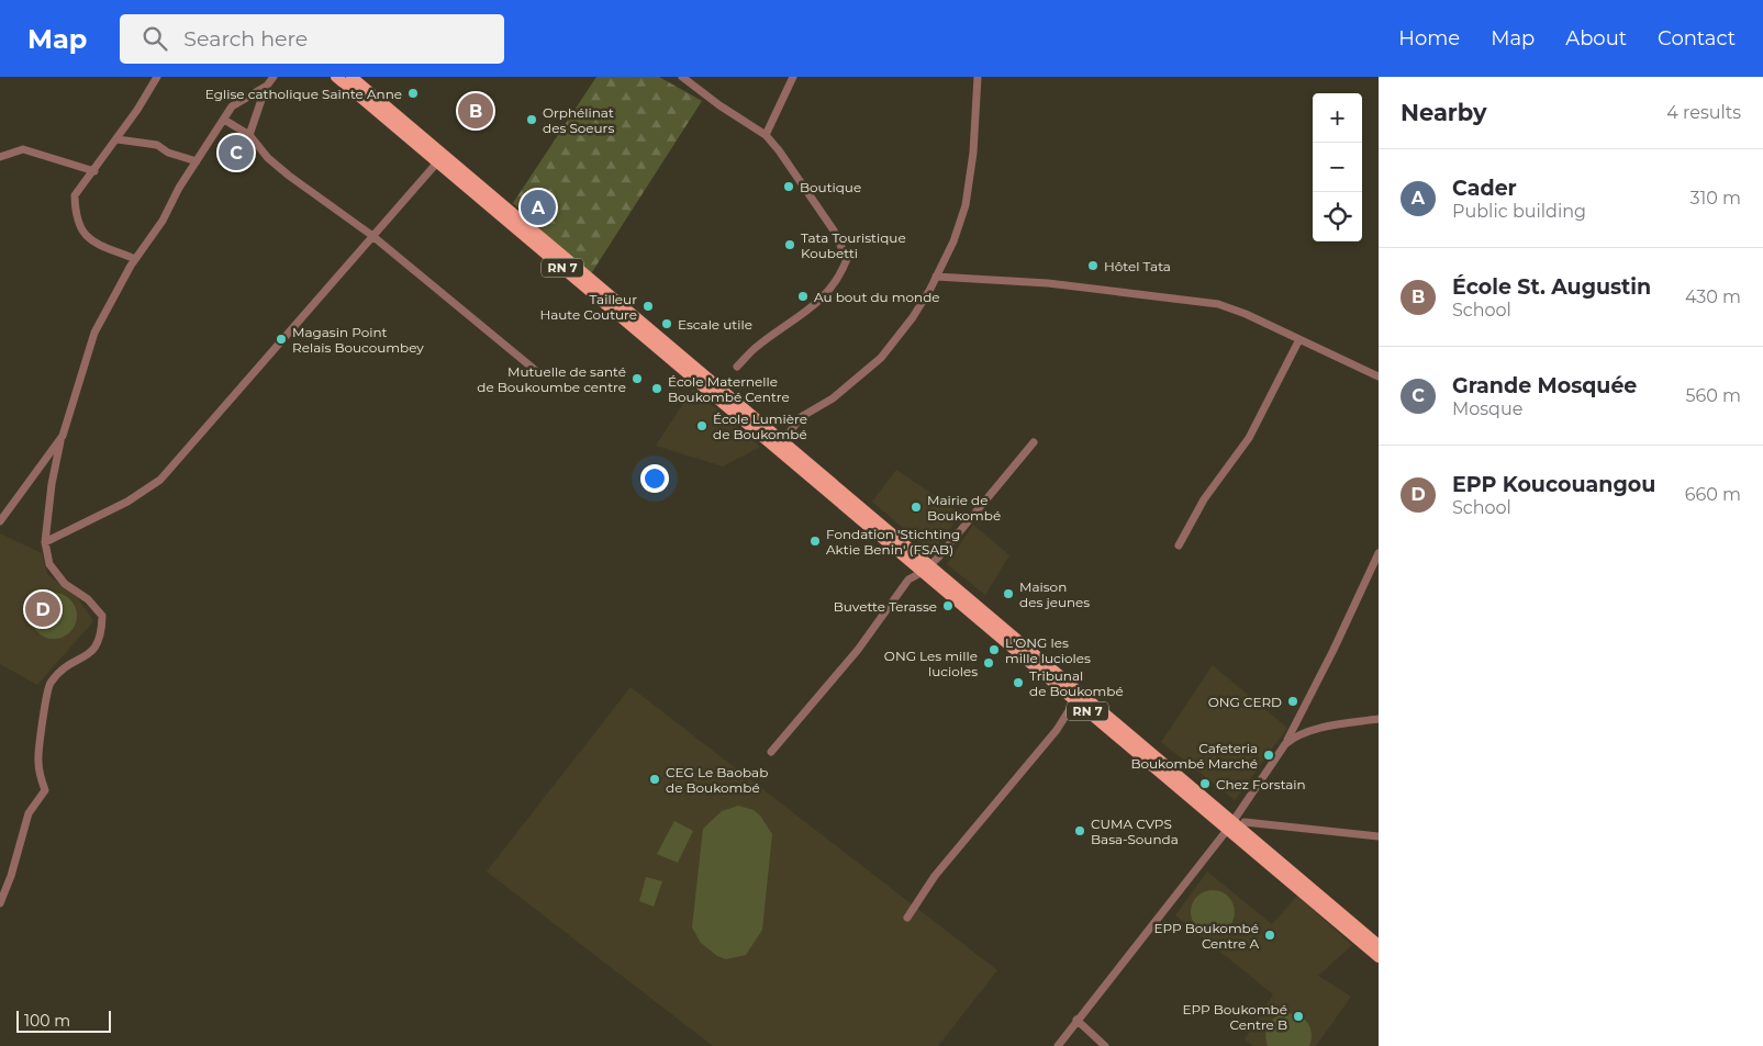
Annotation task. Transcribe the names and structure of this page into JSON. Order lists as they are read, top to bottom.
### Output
{
  "streets": {
    "main road": ["RN 7"]
  },
  "places": [
    "Eglise catholique Sainte Anne",
    "Orphélinat des Soeurs",
    "Boutique",
    "Tata Touristique Koubetti",
    "Hôtel Tata",
    "Au bout du monde",
    "Tailleur Haute Couture",
    "Escale utile",
    "Magasin Point Relais Boucoumbey",
    "Mutuelle de santé de Boukoumbe centre",
    "École Maternelle Boukombé Centre",
    "École Lumière de Boukombé",
    "Mairie de Boukombé",
    "Fondation 'Stichting Aktie Benin' (FSAB)",
    "Maison des jeunes",
    "Buvette Terasse",
    "L'ONG les mille lucioles",
    "ONG Les mille lucioles",
    "Tribunal de Boukombé",
    "ONG CERD",
    "Cafeteria Boukombé Marché",
    "CEG Le Baobab de Boukombé",
    "Chez Forstain",
    "CUMA CVPS Basa-Sounda",
    "EPP Boukombé Centre A",
    "EPP Boukombé Centre B"
  ],
  "scale_bar": "100 m",
  "page": {
    "header": "Map",
    "search": "Search here",
    "nav": [
      "Home",
      "Map",
      "About",
      "Contact"
    ],
    "heading": ["Nearby", "4 results"],
    "pins": [
      "B",
      "C",
      "A",
      "D"
    ],
    "map_buttons": ["+", "−"],
    "list": [
      {
        "mark": "A",
        "name": "Cader",
        "note": "Public building",
        "value": "310 m"
      },
      {
        "mark": "B",
        "name": "École St. Augustin",
        "note": "School",
        "value": "430 m"
      },
      {
        "mark": "C",
        "name": "Grande Mosquée",
        "note": "Mosque",
        "value": "560 m"
      },
      {
        "mark": "D",
        "name": "EPP Koucouangou",
        "note": "School",
        "value": "660 m"
      }
    ],
    "scale": "100 m"
  }
}
